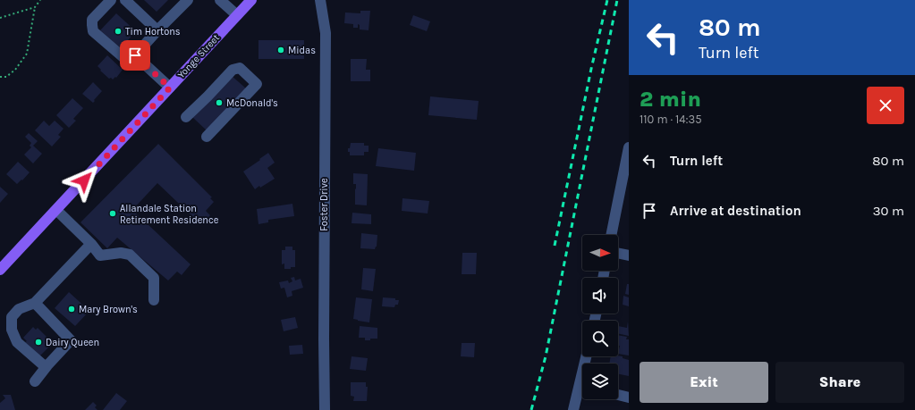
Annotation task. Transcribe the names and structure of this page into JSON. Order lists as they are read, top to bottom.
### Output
{
  "streets": {
    "main road": ["Yonge Street"],
    "street": ["Foster Drive"]
  },
  "places": [
    "Tim Hortons",
    "Midas",
    "McDonald's",
    "Allandale Station Retirement Residence",
    "Mary Brown's",
    "Dairy Queen"
  ],
  "north": "right",
  "page": {
    "turn": ["80 m", "Turn left"],
    "heading": ["2 min", "110 m · 14:35"],
    "list": [
      {
        "name": "Turn left",
        "value": "80 m"
      },
      {
        "name": "Arrive at destination",
        "value": "30 m"
      }
    ],
    "buttons": ["Exit", "Share"]
  }
}
